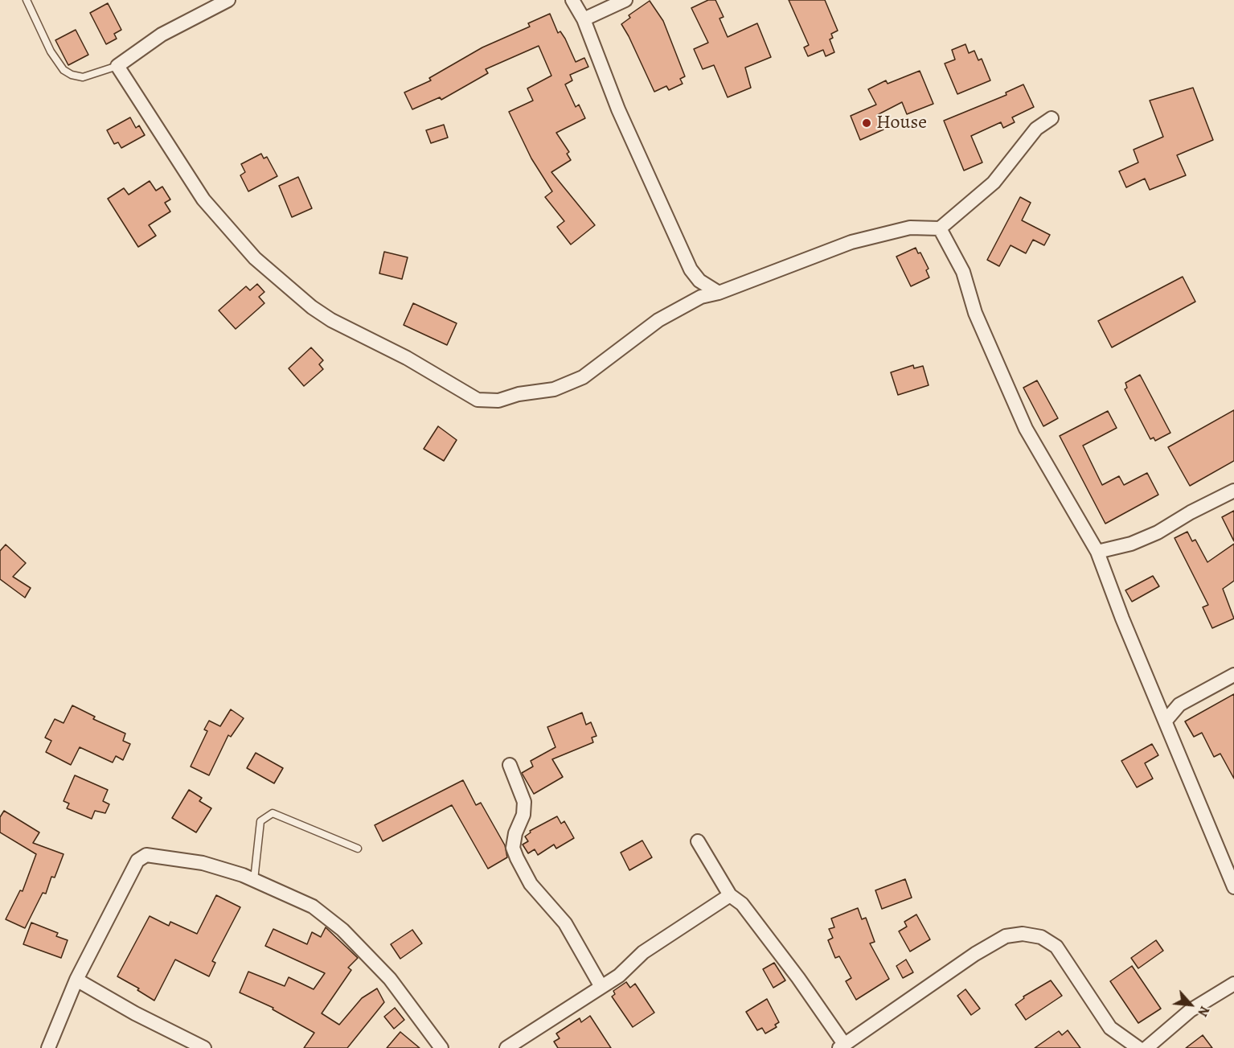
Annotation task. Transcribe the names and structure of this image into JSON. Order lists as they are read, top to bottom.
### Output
{
  "places": ["House"],
  "north": "bottom right"
}
